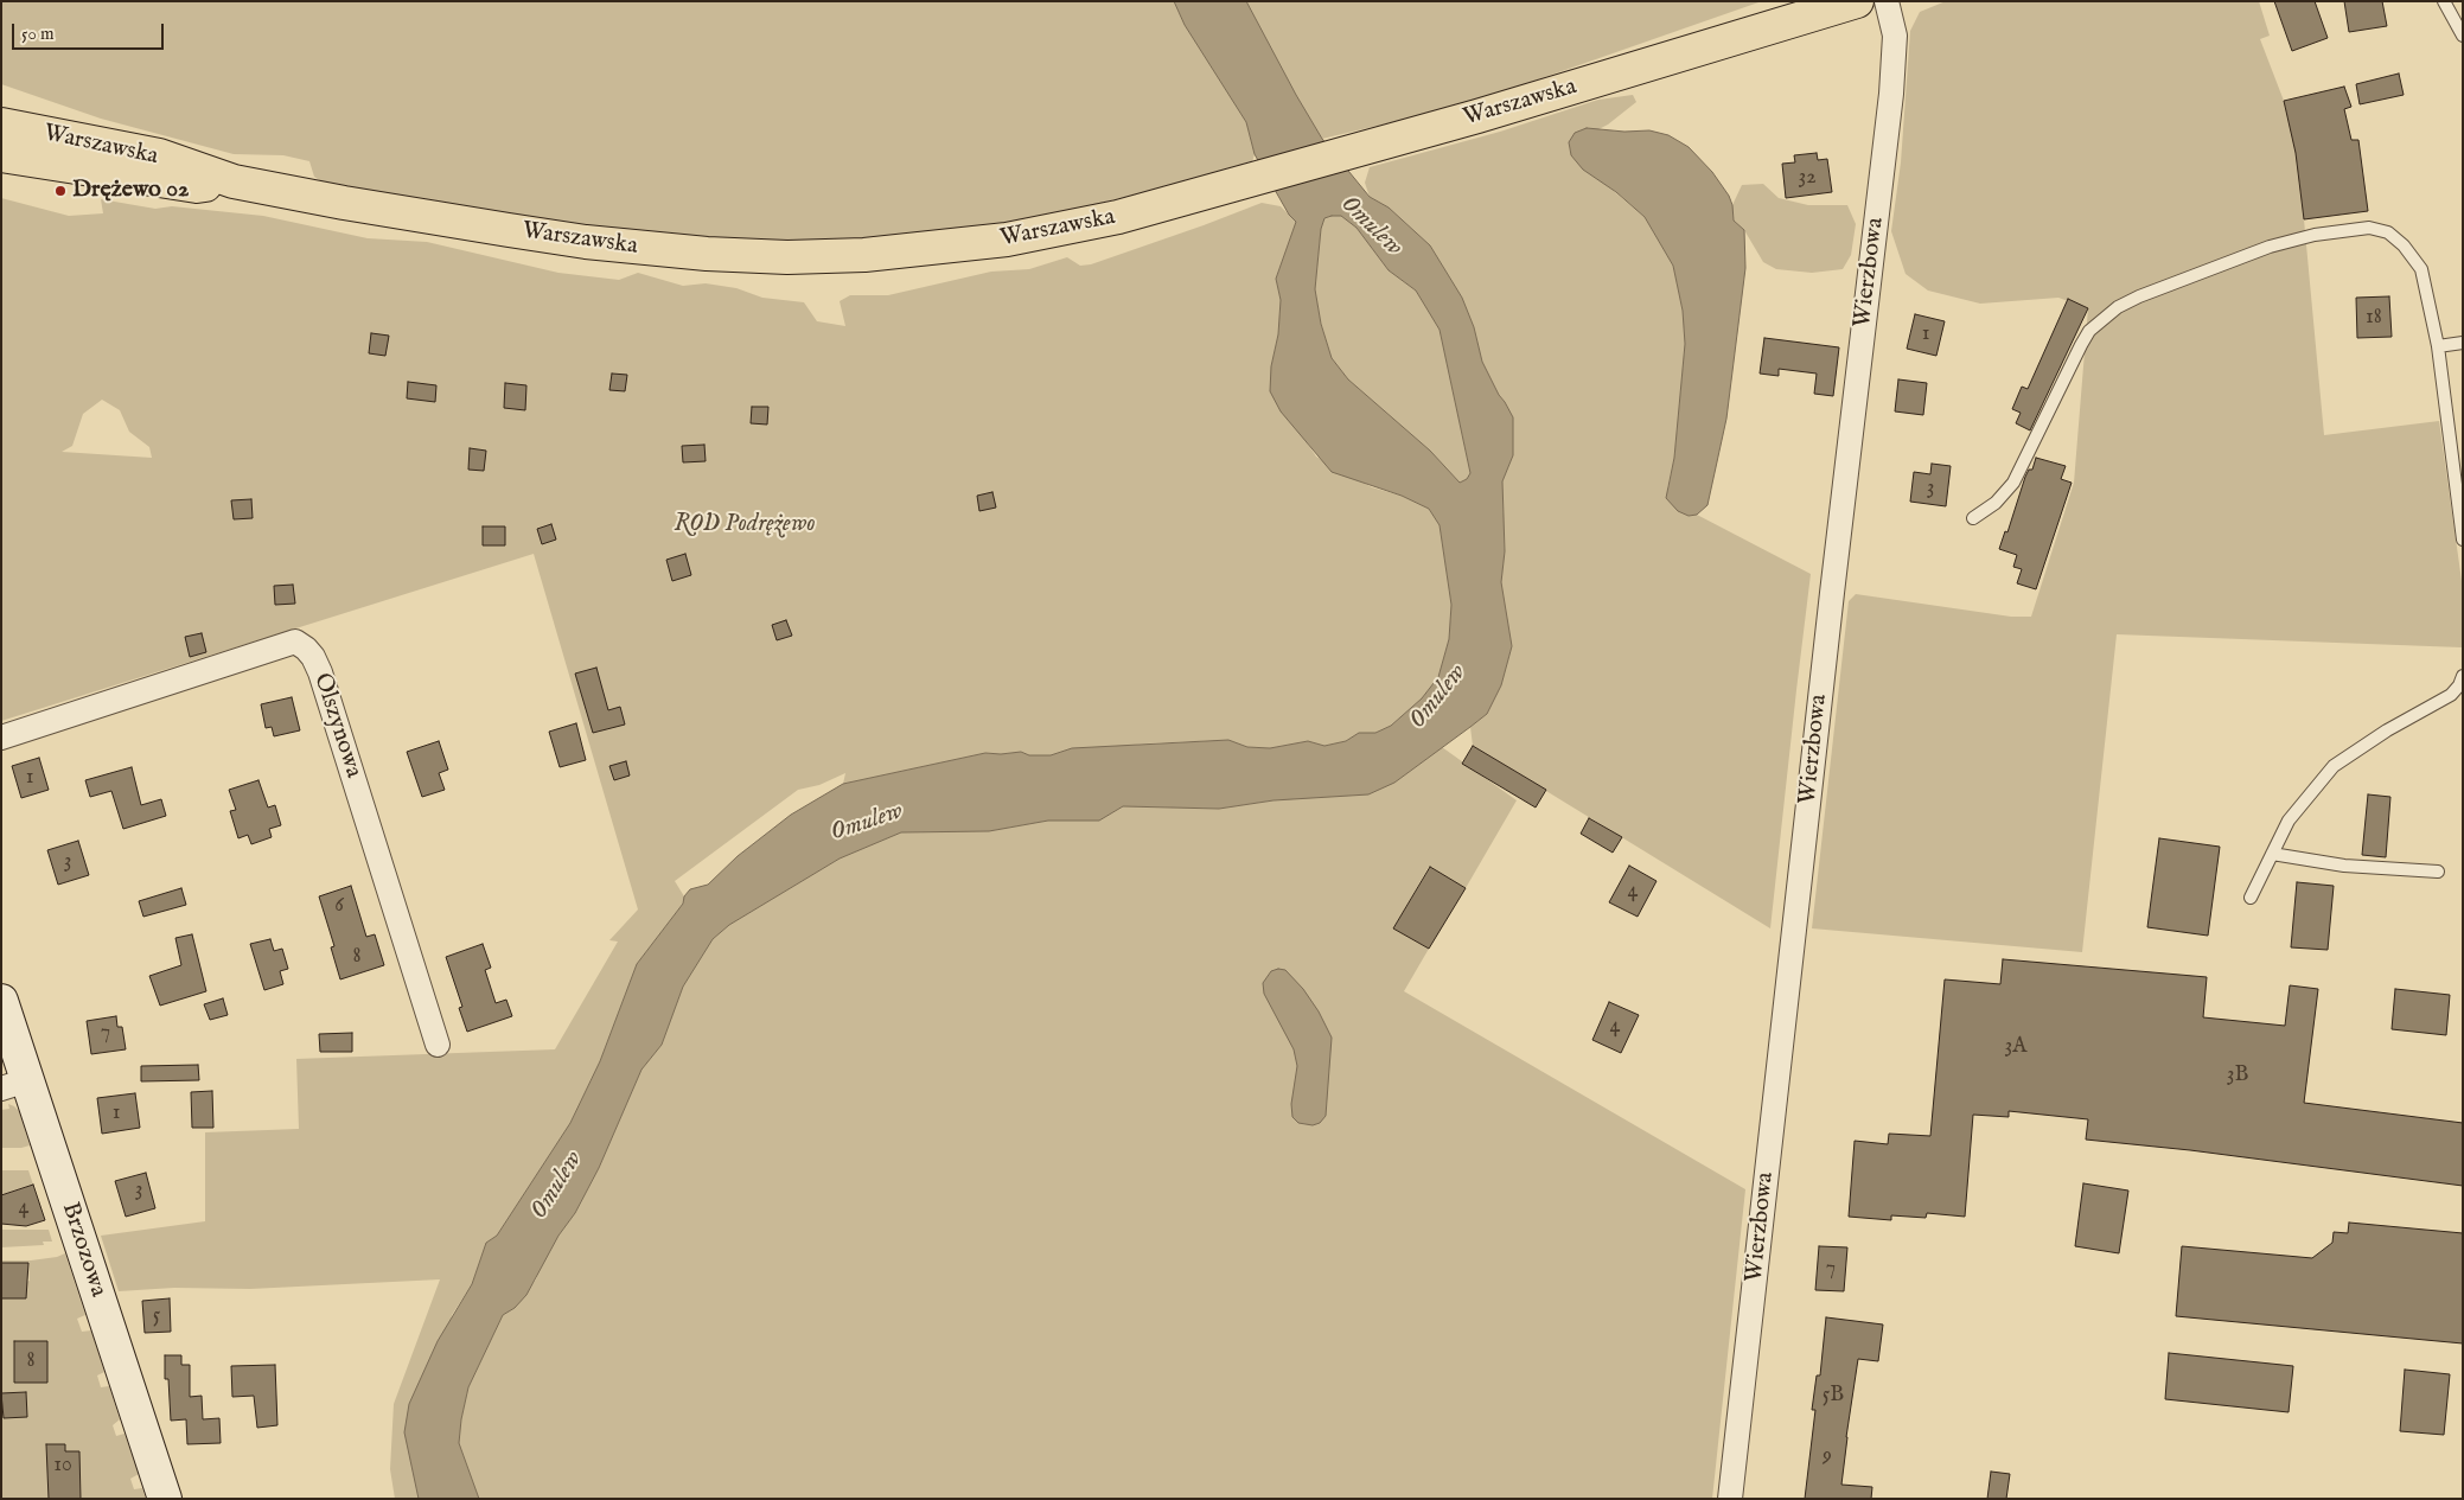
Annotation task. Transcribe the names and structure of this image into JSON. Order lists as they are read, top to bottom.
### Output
{
  "streets": {
    "main road": ["Warszawska", "Brzozowa"],
    "street": ["Wierzbowa", "Olszynowa"]
  },
  "water": ["Omulew"],
  "parks": ["ROD Podrężewo"],
  "places": ["Drężewo 02"],
  "house_numbers": [
    "32",
    "18",
    "1",
    "3",
    "1",
    "3",
    "4",
    "6",
    "8",
    "4",
    "7",
    "3A",
    "3B",
    "1",
    "3",
    "4",
    "7",
    "5",
    "8",
    "5B",
    "9",
    "10"
  ],
  "scale_bar": "50 m"
}
